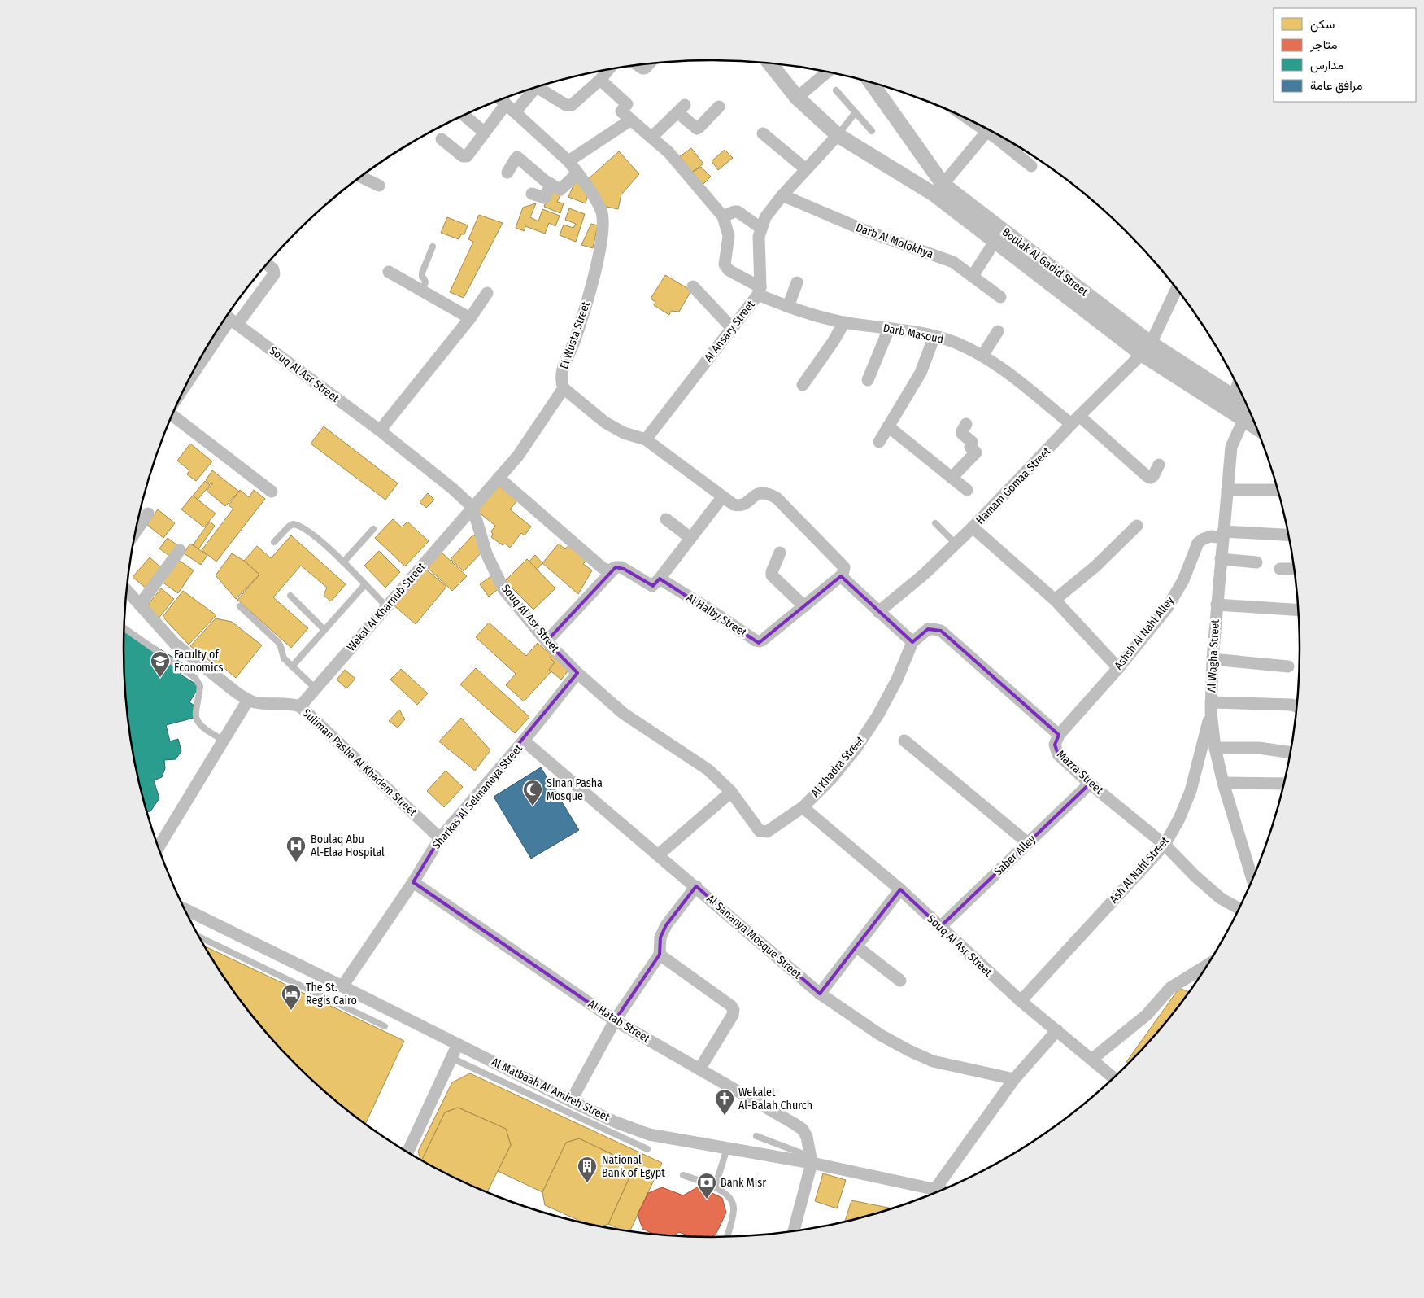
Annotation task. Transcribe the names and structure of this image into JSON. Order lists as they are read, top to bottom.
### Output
{
  "streets": {
    "street": [
      "Darb Al Molokhya",
      "Boulak Al Gadid Street",
      "Al Ansary Street",
      "Darb Masoud",
      "El Wusta Street",
      "Souq Al Asr Street",
      "Hamam Gomaa Street",
      "Wekal Al Kharnub Street",
      "Al Halby Street",
      "Ashsh Al Nahl Alley",
      "Al Wagha Street",
      "Suliman Pasha Al Khadem Street",
      "Al Khadra Street",
      "Mazra Street",
      "Sharkas Al Selmaneya Street",
      "Saber Alley",
      "Ash Al Nahl Street",
      "Al Sananya Mosque Street",
      "Al Hatab Street",
      "Al Matbaah Al Amireh Street"
    ]
  },
  "crossings": [
    ["Boulak Al Gadid Street", "Hamam Gomaa Street"],
    ["Boulak Al Gadid Street", "Al Wagha Street"],
    ["Al Ansary Street", "Darb Masoud"],
    ["Darb Masoud", "Hamam Gomaa Street"],
    ["El Wusta Street", "Wekal Al Kharnub Street"],
    ["Souq Al Asr Street", "Wekal Al Kharnub Street"],
    ["Souq Al Asr Street", "Al Khadra Street"],
    ["Souq Al Asr Street", "Sharkas Al Selmaneya Street"],
    ["Souq Al Asr Street", "Saber Alley"],
    ["Souq Al Asr Street", "Ash Al Nahl Street"],
    ["Wekal Al Kharnub Street", "Suliman Pasha Al Khadem Street"],
    ["Ashsh Al Nahl Alley", "Al Wagha Street"],
    ["Ashsh Al Nahl Alley", "Mazra Street"],
    ["Al Wagha Street", "Ash Al Nahl Street"],
    ["Suliman Pasha Al Khadem Street", "Sharkas Al Selmaneya Street"],
    ["Al Khadra Street", "Mazra Street"],
    ["Mazra Street", "Saber Alley"],
    ["Mazra Street", "Ash Al Nahl Street"],
    ["Sharkas Al Selmaneya Street", "Al Sananya Mosque Street"],
    ["Sharkas Al Selmaneya Street", "Al Hatab Street"],
    ["Sharkas Al Selmaneya Street", "Al Matbaah Al Amireh Street"],
    ["Al Hatab Street", "Al Matbaah Al Amireh Street"]
  ],
  "places": {
    "school or university": ["Faculty of Economics"],
    "mosque": ["Sinan Pasha Mosque"],
    "hospital": ["Boulaq Abu Al-Elaa Hospital"],
    "hotel": ["The St. Regis Cairo"],
    "church": ["Wekalet Al-Balah Church"],
    "building": ["National Bank of Egypt"],
    "bank": ["Bank Misr"]
  },
  "legend": [
    "سكن",
    "متاجر",
    "مدارس",
    "مرافق عامة"
  ]
}
